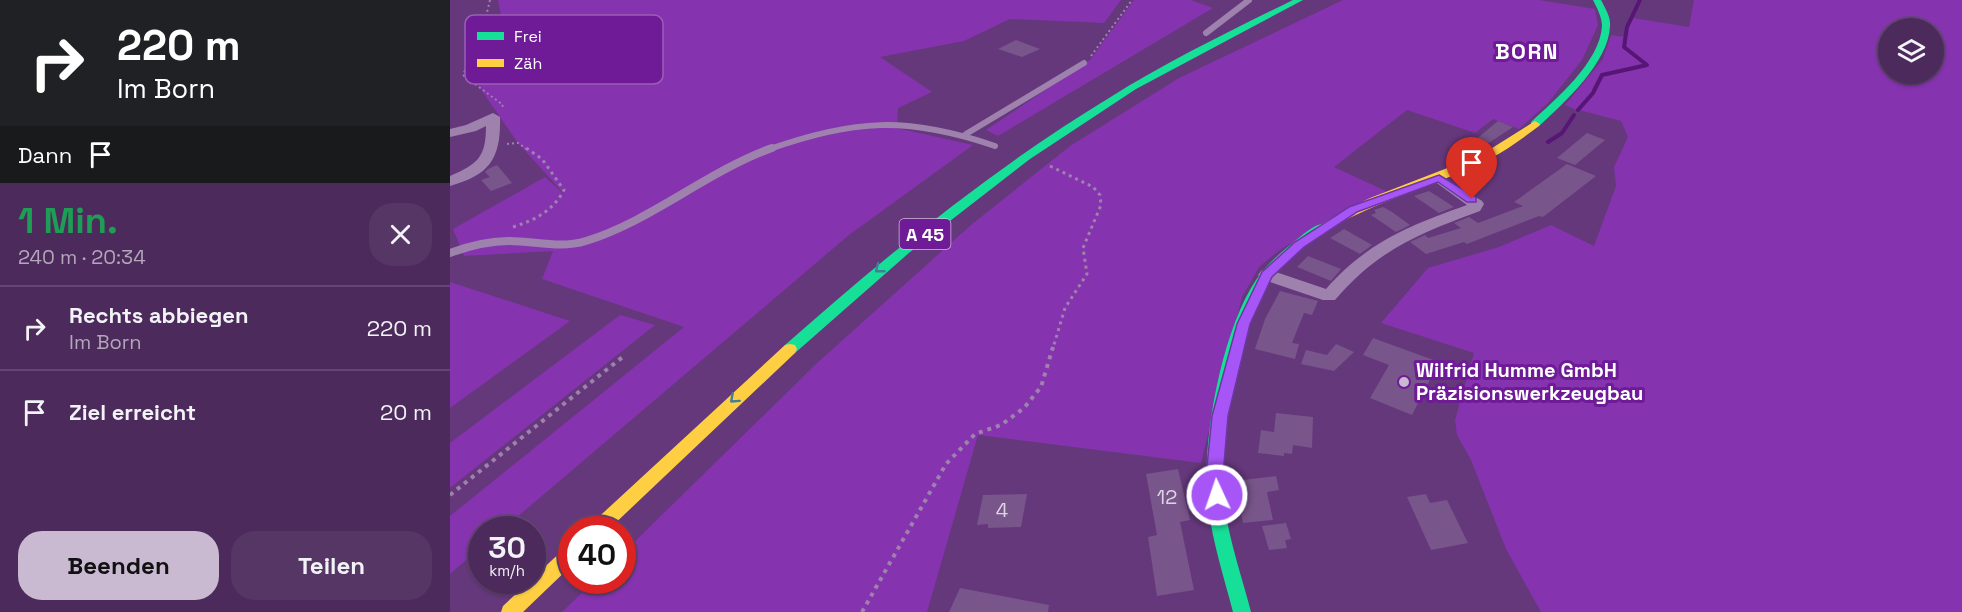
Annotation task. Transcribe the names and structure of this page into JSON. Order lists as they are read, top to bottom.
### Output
{
  "streets": {
    "main road": ["A 45"]
  },
  "districts": ["BORN"],
  "places": ["Wilfrid Humme GmbH Präzisionswerkzeugbau"],
  "house_numbers": ["12", "4"],
  "legend": ["Frei", "Zäh"],
  "page": {
    "turn": ["220 m", "Im Born"],
    "then": "Dann",
    "heading": ["1 Min.", "240 m · 20:34"],
    "list": [
      {
        "name": "Rechts abbiegen",
        "note": "Im Born",
        "value": "220 m"
      },
      {
        "name": "Ziel erreicht",
        "value": "20 m"
      }
    ],
    "speed": "30 km/h",
    "limit": "40",
    "buttons": ["Beenden", "Teilen"]
  }
}
